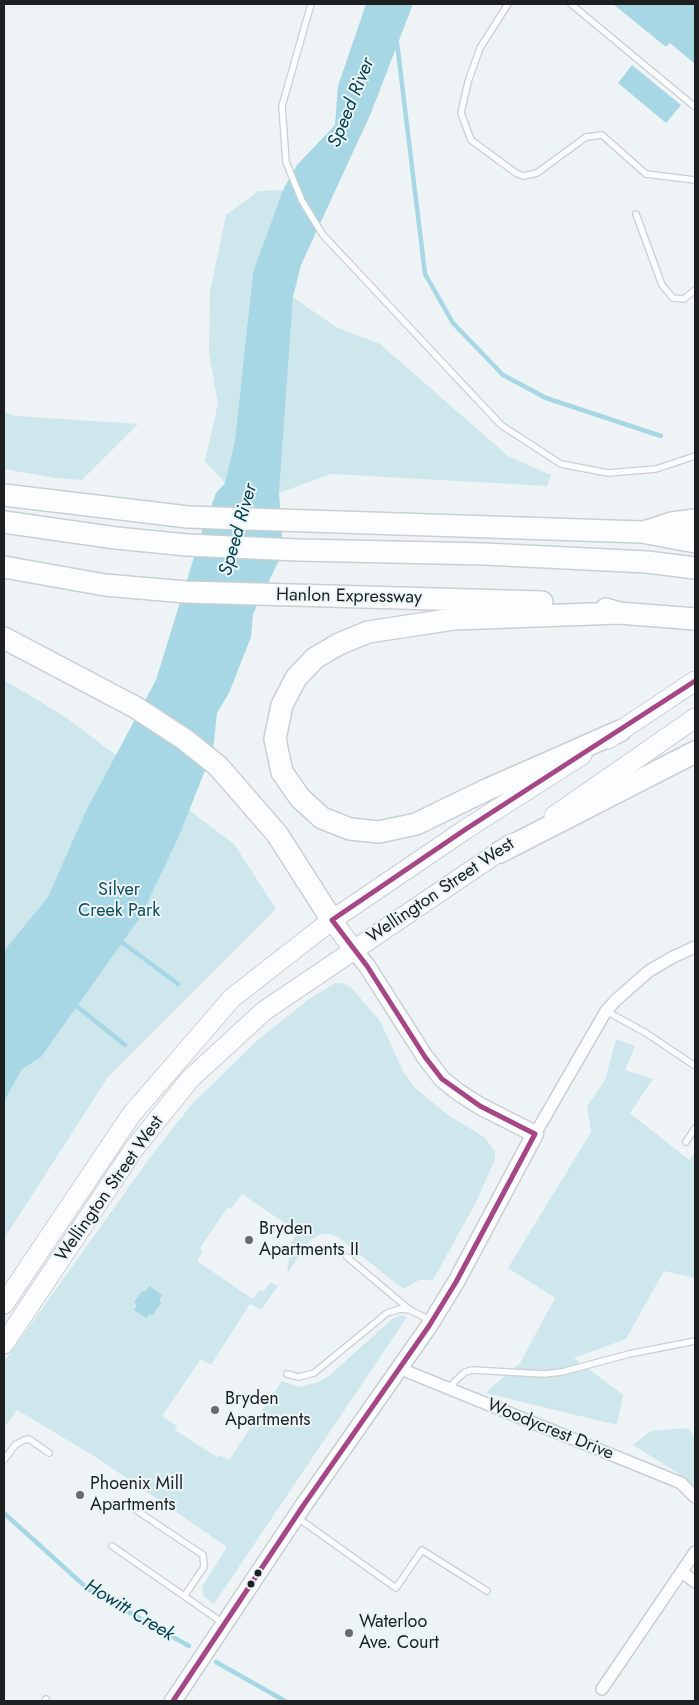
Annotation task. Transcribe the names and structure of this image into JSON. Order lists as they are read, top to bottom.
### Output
{
  "streets": {
    "highway": ["Hanlon Expressway"],
    "main road": ["Wellington Street West"],
    "street": ["Woodycrest Drive"]
  },
  "water": ["Speed River", "Howitt Creek"],
  "parks": ["Silver Creek Park"],
  "places": [
    "Bryden Apartments II",
    "Bryden Apartments",
    "Phoenix Mill Apartments",
    "Waterloo Ave. Court"
  ]
}
